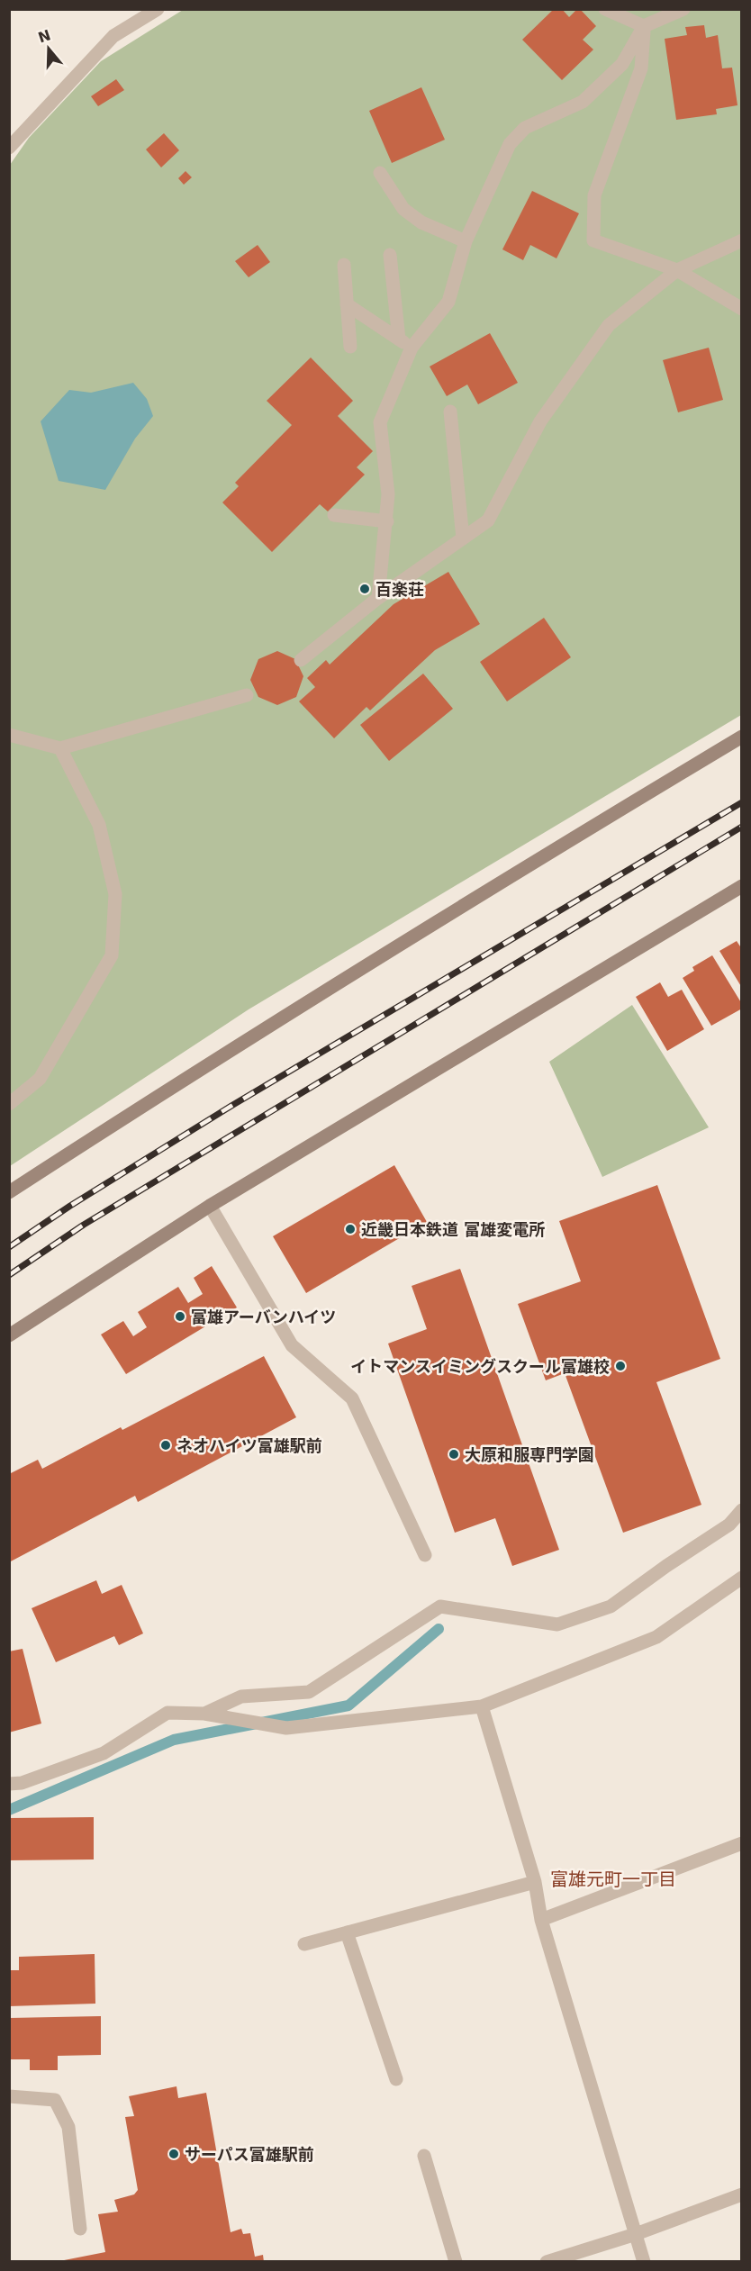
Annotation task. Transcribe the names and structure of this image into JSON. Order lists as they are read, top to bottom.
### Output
{
  "districts": ["富雄元町一丁目"],
  "places": [
    "百楽荘",
    "近畿日本鉄道 富雄変電所",
    "富雄アーバンハイツ",
    "イトマンスイミングスクール富雄校",
    "ネオハイツ富雄駅前",
    "大原和服専門学園",
    "サーパス富雄駅前"
  ],
  "north": "top"
}
